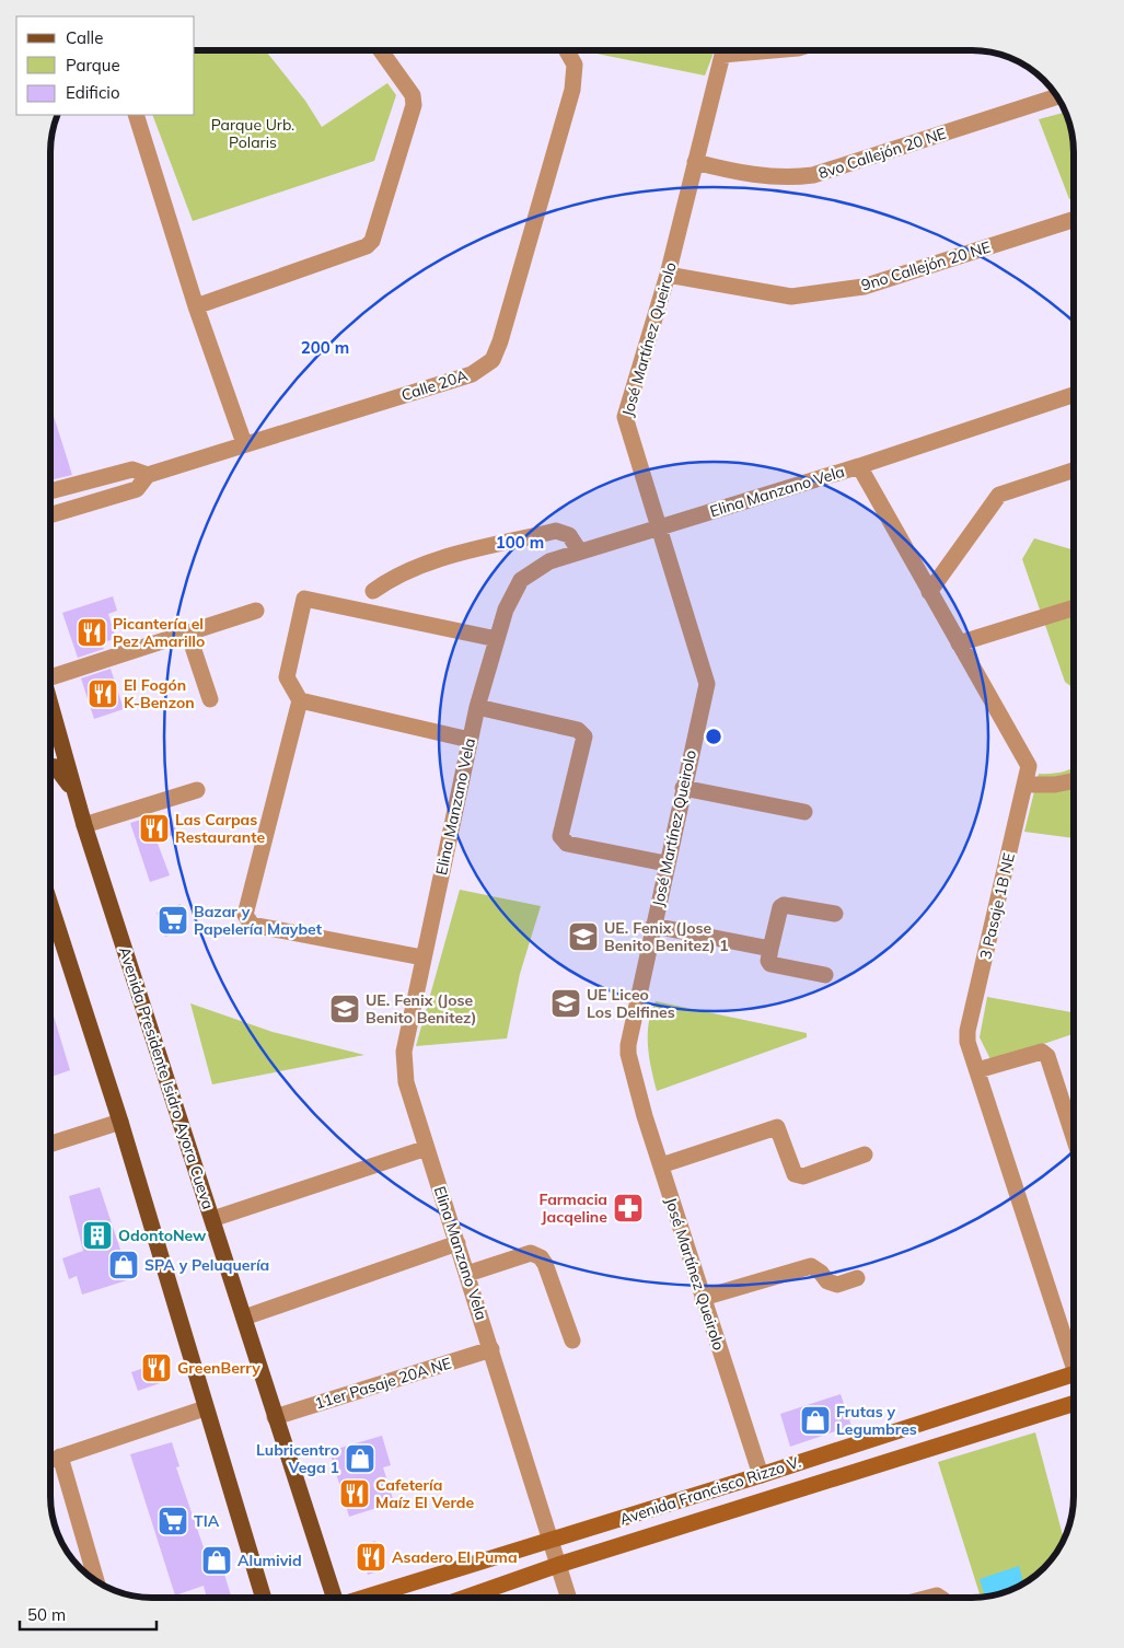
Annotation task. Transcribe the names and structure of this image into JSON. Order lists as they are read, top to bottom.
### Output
{
  "streets": {
    "main road": ["Avenida Presidente Isidro Ayora Cueva", "Avenida Francisco Rizzo V."],
    "street": [
      "8vo Callejón 20 NE",
      "9no Callejón 20 NE",
      "José Martínez Queirolo",
      "Calle 20A",
      "Elina Manzano Vela",
      "3 Pasaje 1B NE",
      "11er Pasaje 20A NE"
    ]
  },
  "crossings": [
    ["8vo Callejón 20 NE", "José Martínez Queirolo"],
    ["9no Callejón 20 NE", "José Martínez Queirolo"],
    ["José Martínez Queirolo", "Elina Manzano Vela"],
    ["José Martínez Queirolo", "Avenida Francisco Rizzo V."],
    ["Elina Manzano Vela", "3 Pasaje 1B NE"],
    ["Elina Manzano Vela", "11er Pasaje 20A NE"],
    ["Elina Manzano Vela", "Avenida Francisco Rizzo V."],
    ["Avenida Presidente Isidro Ayora Cueva", "11er Pasaje 20A NE"]
  ],
  "parks": ["Parque Urb. Polaris"],
  "places": {
    "restaurant": [
      "Picantería el Pez Amarillo",
      "El Fogón K-Benzon",
      "Las Carpas Restaurante",
      "GreenBerry",
      "Cafetería Maíz El Verde",
      "Asadero El Puma"
    ],
    "supermarket": ["Bazar y Papelería Maybet", "TIA"],
    "school or university": ["UE. Fenix (Jose Benito Benitez) 1", "UE Liceo Los Delfines", "UE. Fenix (Jose Benito Benitez)"],
    "pharmacy": ["Farmacia Jacqeline"],
    "building": ["OdontoNew"],
    "shop": [
      "SPA y Peluquería",
      "Frutas y Legumbres",
      "Lubricentro Vega 1",
      "Alumivid"
    ]
  },
  "legend": ["Calle", "Parque", "Edificio"],
  "scale_bar": "50 m",
  "rings": ["200 m", "100 m"]
}
